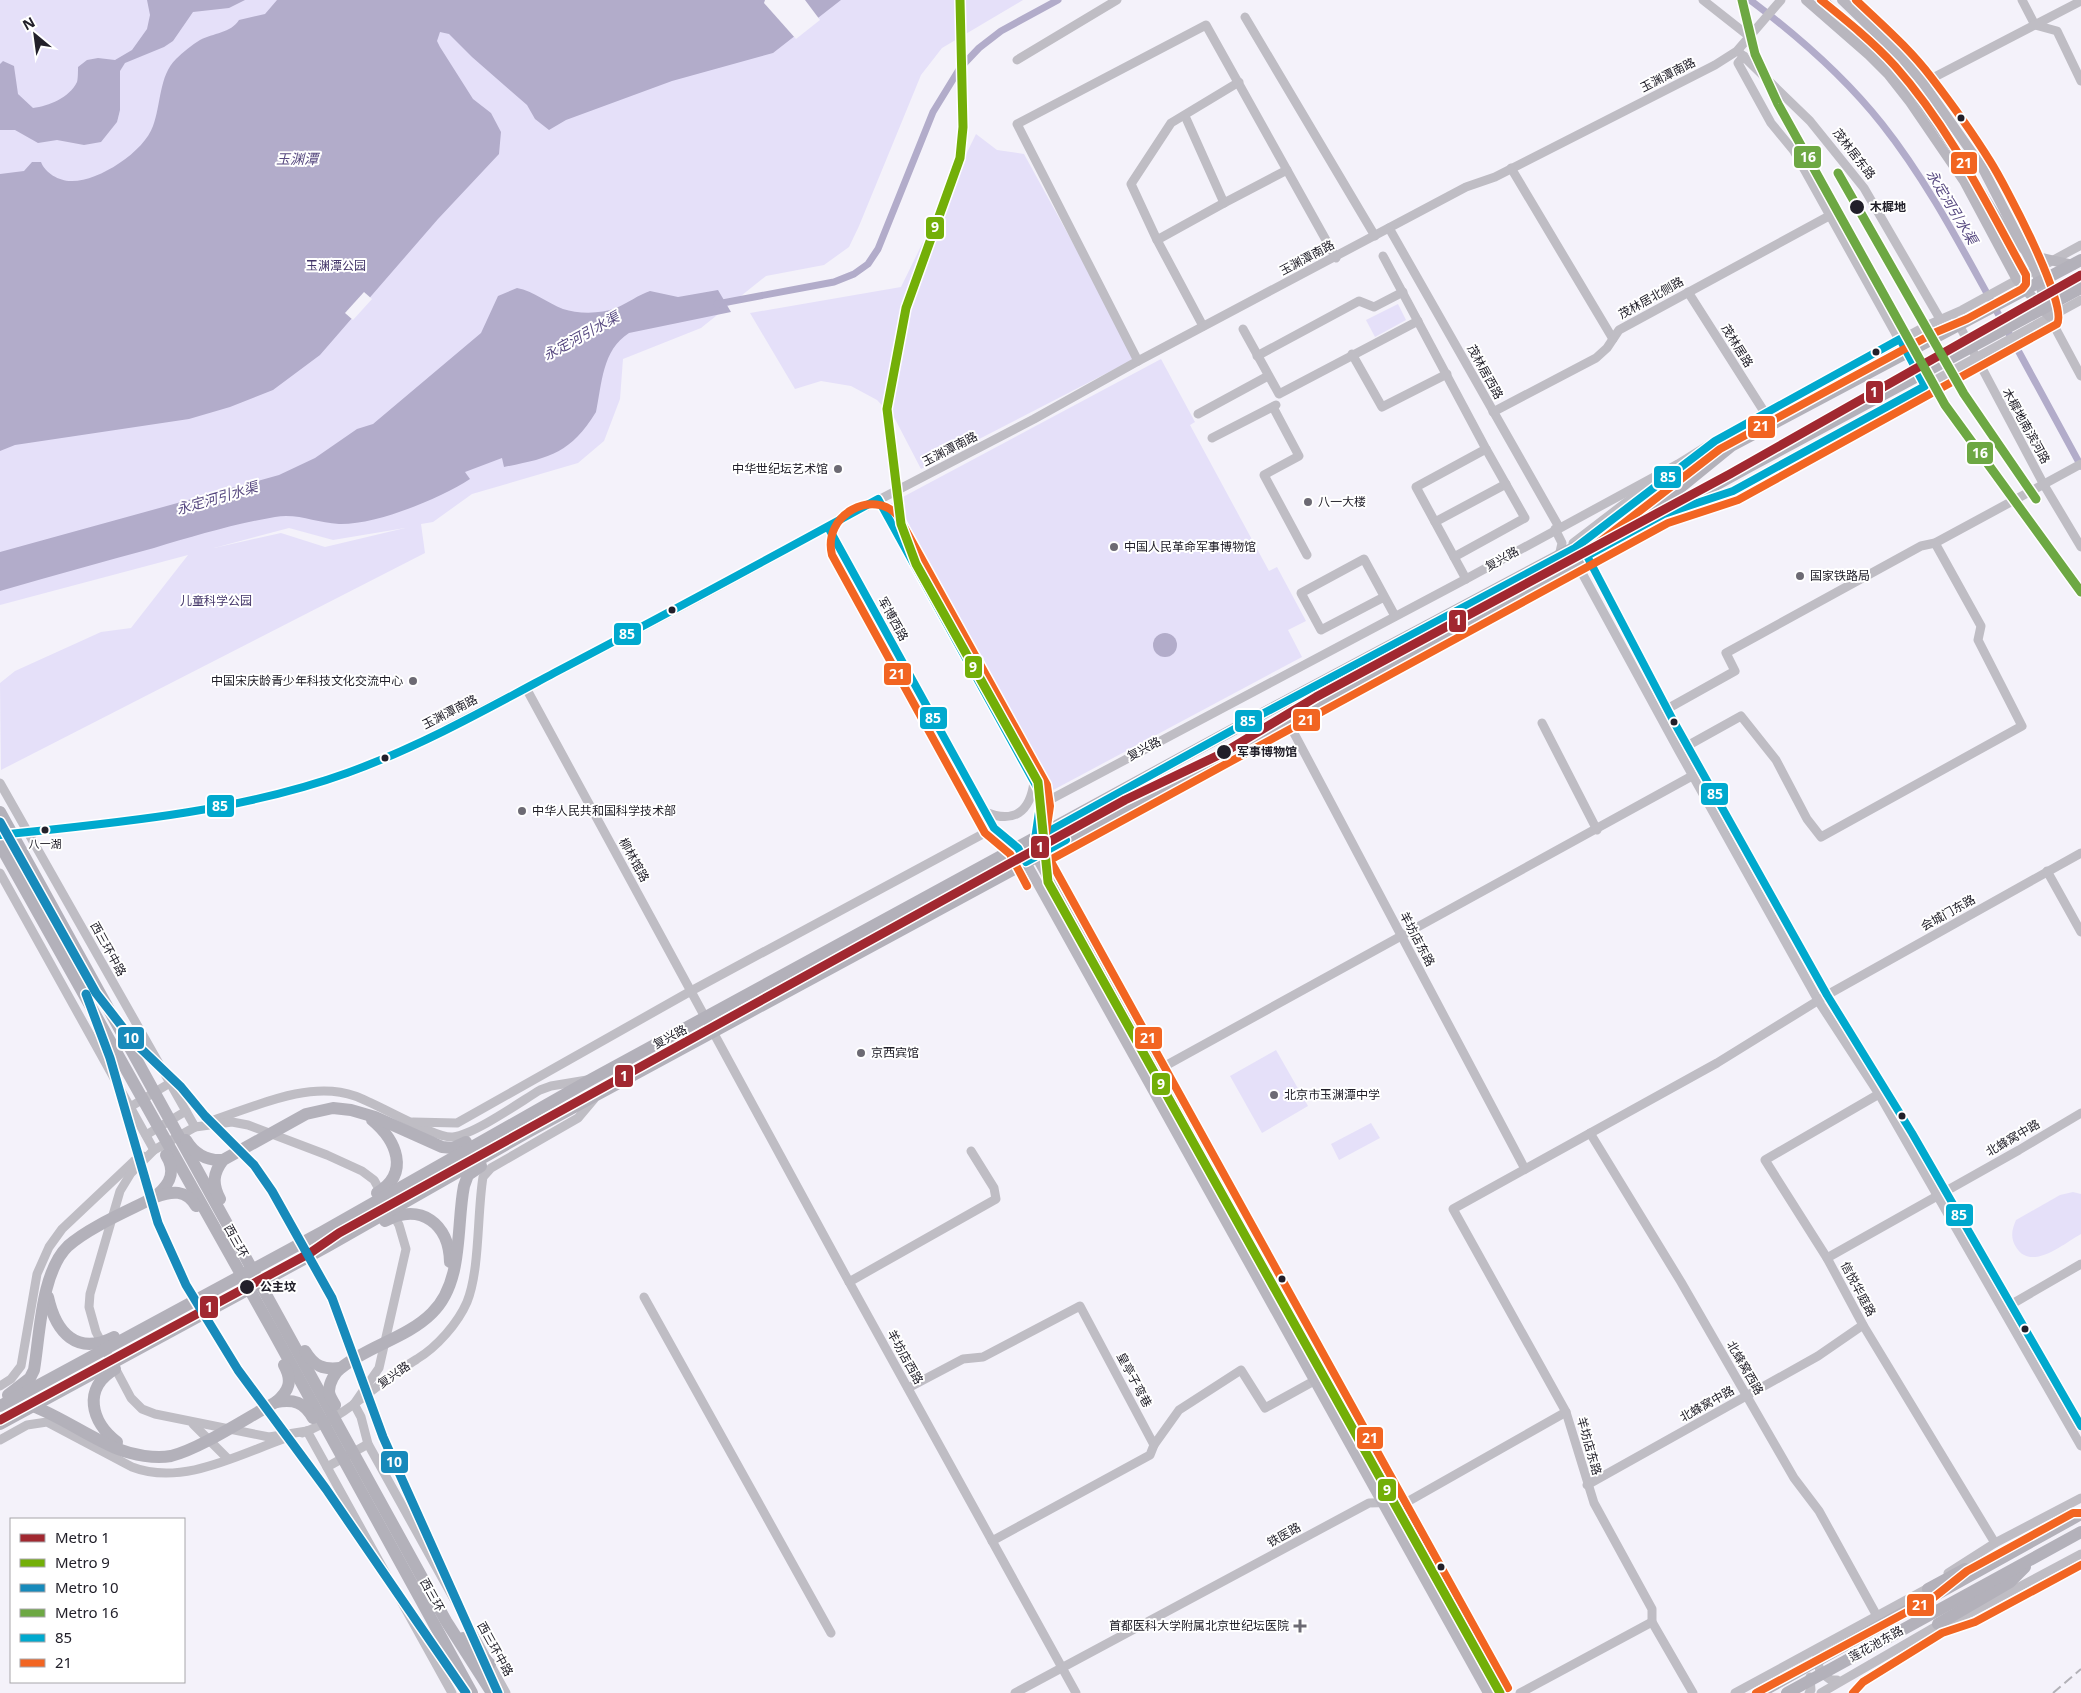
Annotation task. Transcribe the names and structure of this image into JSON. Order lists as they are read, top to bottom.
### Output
{
  "streets": {
    "highway": ["复兴路", "西三环", "莲花池东路"],
    "street": [
      "玉渊潭南路",
      "茂林居东路",
      "茂林居北侧路",
      "茂林居路",
      "茂林居西路",
      "木樨地南滨河路",
      "军博西路",
      "柳林馆路",
      "会城门东路",
      "羊坊店东路",
      "西三环中路",
      "北蜂窝中路",
      "信悦华庭路",
      "羊坊店西路",
      "北蜂窝西路",
      "皇亭子弯巷",
      "铁医路"
    ]
  },
  "crossings": [
    ["玉渊潭南路", "茂林居东路"],
    ["玉渊潭南路", "茂林居西路"],
    ["玉渊潭南路", "军博西路"],
    ["玉渊潭南路", "柳林馆路"],
    ["茂林居东路", "复兴路"],
    ["茂林居北侧路", "茂林居路"],
    ["茂林居北侧路", "茂林居西路"],
    ["茂林居路", "复兴路"],
    ["茂林居西路", "复兴路"],
    ["木樨地南滨河路", "复兴路"],
    ["复兴路", "军博西路"],
    ["复兴路", "柳林馆路"],
    ["复兴路", "羊坊店东路"],
    ["复兴路", "西三环中路"],
    ["复兴路", "羊坊店西路"],
    ["柳林馆路", "羊坊店西路"],
    ["会城门东路", "羊坊店东路"],
    ["会城门东路", "北蜂窝西路"],
    ["羊坊店东路", "北蜂窝中路"],
    ["羊坊店东路", "铁医路"],
    ["北蜂窝中路", "信悦华庭路"],
    ["北蜂窝中路", "北蜂窝西路"],
    ["信悦华庭路", "莲花池东路"],
    ["羊坊店西路", "皇亭子弯巷"],
    ["羊坊店西路", "铁医路"],
    ["北蜂窝西路", "莲花池东路"]
  ],
  "water": ["玉渊潭", "永定河引水渠"],
  "parks": ["玉渊潭公园", "儿童科学公园"],
  "places": {
    "other": [
      "木樨地",
      "中华世纪坛艺术馆",
      "八一大楼",
      "中国人民革命军事博物馆",
      "国家铁路局",
      "中国宋庆龄青少年科技文化交流中心",
      "军事博物馆",
      "中华人民共和国科学技术部",
      "八一湖",
      "京西宾馆",
      "北京市玉渊潭中学",
      "公主坟"
    ],
    "health": ["首都医科大学附属北京世纪坛医院"]
  },
  "lines": [
    "metro line 9",
    "metro line 16",
    "transit line 21",
    "metro line 1",
    "transit line 85",
    "metro line 10"
  ],
  "legend": [
    "Metro 1",
    "Metro 9",
    "Metro 10",
    "Metro 16",
    "85",
    "21"
  ],
  "north": "top left"
}
